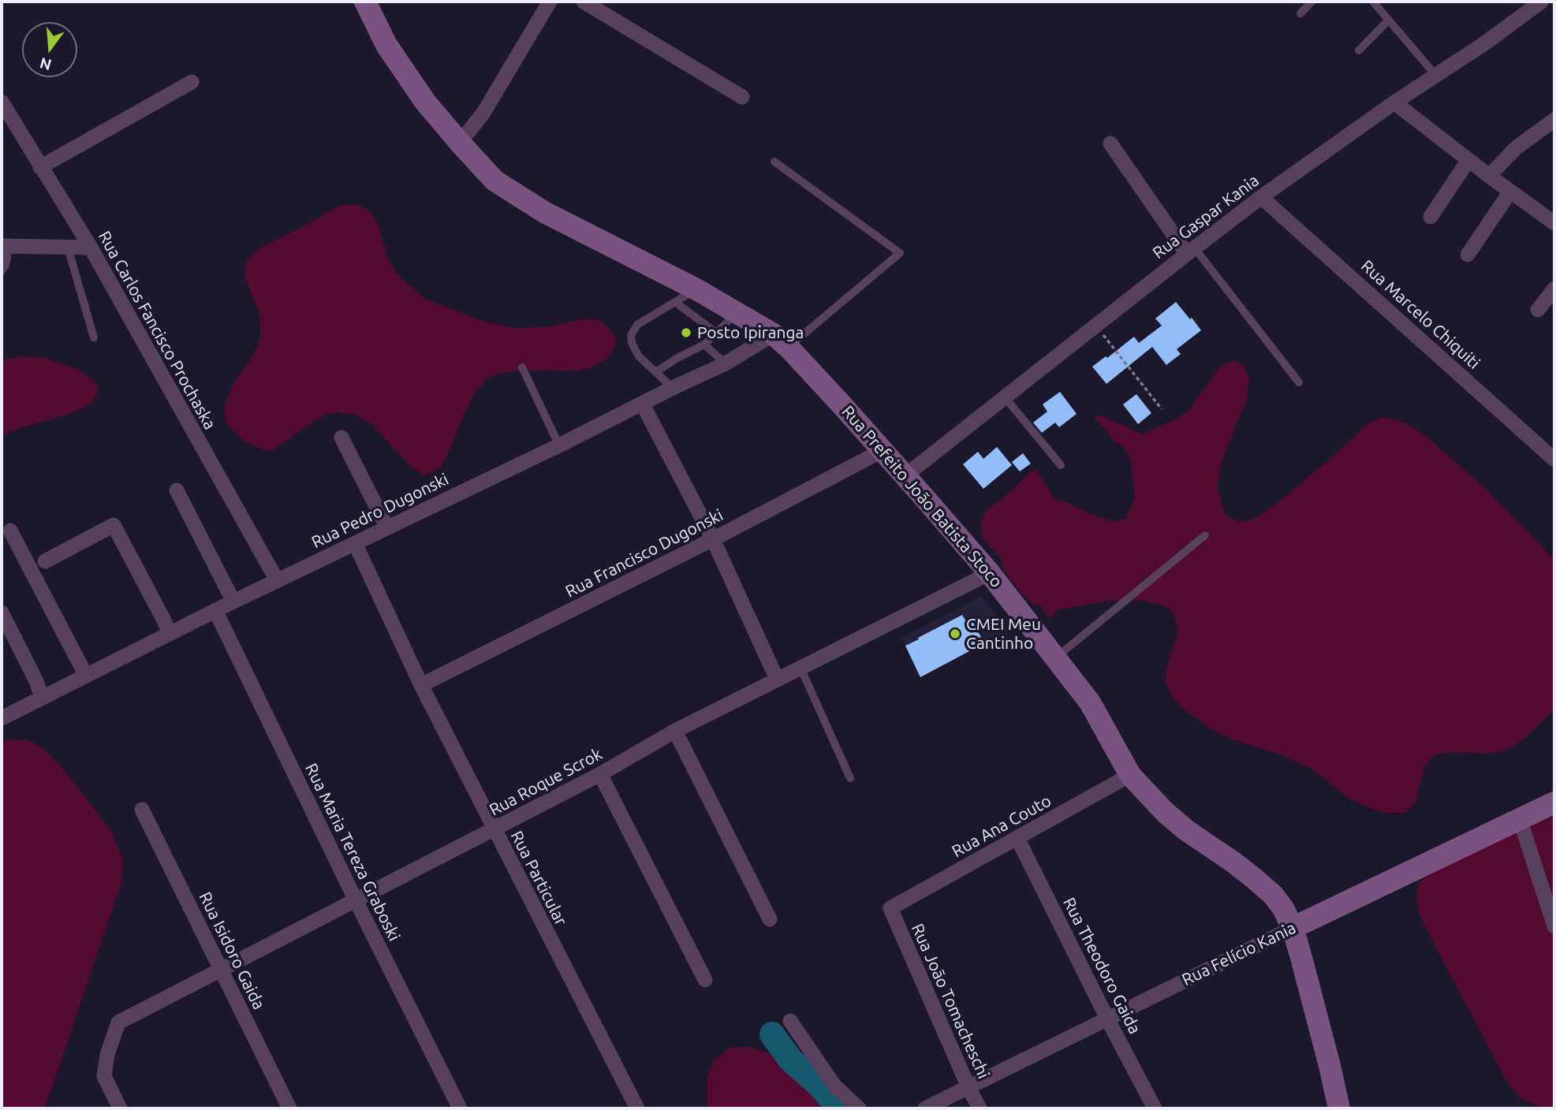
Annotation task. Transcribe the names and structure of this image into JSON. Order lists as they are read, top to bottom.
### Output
{
  "streets": {
    "main road": ["Rua Prefeito João Batista Stoco", "Rua Felício Kania"],
    "street": [
      "Rua Gaspar Kania",
      "Rua Marcelo Chiquiti",
      "Rua Carlos Fancisco Prochaska",
      "Rua Pedro Dugonski",
      "Rua Francisco Dugonski",
      "Rua Roque Scrok",
      "Rua Ana Couto",
      "Rua Maria Tereza Graboski",
      "Rua Particular",
      "Rua Isidoro Gaida",
      "Rua Theodoro Gaida",
      "Rua João Tomacheschi"
    ]
  },
  "crossings": [
    ["Rua Gaspar Kania", "Rua Marcelo Chiquiti"],
    ["Rua Gaspar Kania", "Rua Prefeito João Batista Stoco"],
    ["Rua Carlos Fancisco Prochaska", "Rua Pedro Dugonski"],
    ["Rua Prefeito João Batista Stoco", "Rua Pedro Dugonski"],
    ["Rua Prefeito João Batista Stoco", "Rua Francisco Dugonski"],
    ["Rua Prefeito João Batista Stoco", "Rua Roque Scrok"],
    ["Rua Prefeito João Batista Stoco", "Rua Ana Couto"],
    ["Rua Prefeito João Batista Stoco", "Rua Felício Kania"],
    ["Rua Pedro Dugonski", "Rua Maria Tereza Graboski"],
    ["Rua Pedro Dugonski", "Rua Particular"],
    ["Rua Francisco Dugonski", "Rua Particular"],
    ["Rua Roque Scrok", "Rua Maria Tereza Graboski"],
    ["Rua Roque Scrok", "Rua Particular"],
    ["Rua Roque Scrok", "Rua Isidoro Gaida"],
    ["Rua Ana Couto", "Rua Theodoro Gaida"],
    ["Rua Ana Couto", "Rua João Tomacheschi"],
    ["Rua Felício Kania", "Rua Theodoro Gaida"],
    ["Rua Felício Kania", "Rua João Tomacheschi"]
  ],
  "places": ["Posto Ipiranga", "CMEI Meu Cantinho"],
  "north": "bottom"
}
